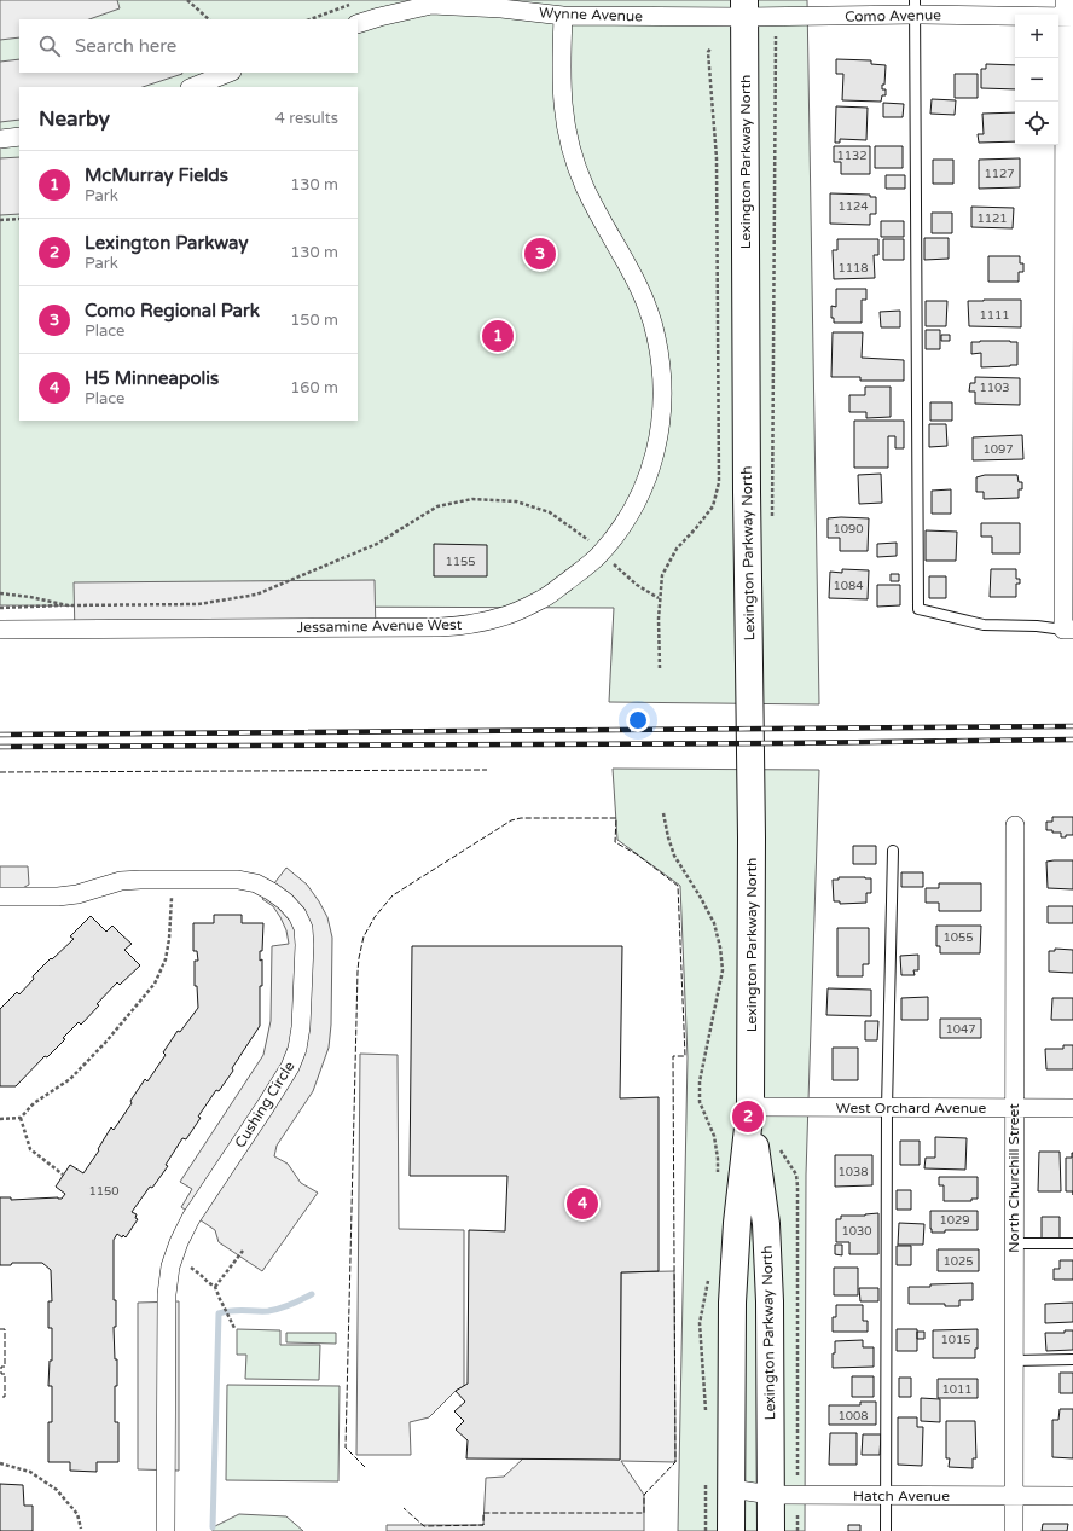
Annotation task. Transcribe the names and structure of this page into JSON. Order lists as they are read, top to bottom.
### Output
{
  "streets": {
    "main road": ["Lexington Parkway North"],
    "street": [
      "Wynne Avenue",
      "Como Avenue",
      "Jessamine Avenue West",
      "Cushing Circle",
      "West Orchard Avenue",
      "North Churchill Street",
      "Hatch Avenue"
    ]
  },
  "crossings": [
    ["Wynne Avenue", "Como Avenue"],
    ["Wynne Avenue", "Jessamine Avenue West"],
    ["Como Avenue", "Lexington Parkway North"],
    ["Lexington Parkway North", "West Orchard Avenue"],
    ["Lexington Parkway North", "Hatch Avenue"],
    ["West Orchard Avenue", "North Churchill Street"],
    ["North Churchill Street", "Hatch Avenue"]
  ],
  "house_numbers": [
    "1132",
    "1127",
    "1124",
    "1121",
    "1118",
    "1111",
    "1103",
    "1097",
    "1090",
    "1155",
    "1084",
    "1055",
    "1047",
    "1038",
    "1150",
    "1029",
    "1030",
    "1025",
    "1015",
    "1011",
    "1008"
  ],
  "page": {
    "map_buttons": ["+", "−"],
    "search": "Search here",
    "heading": ["Nearby", "4 results"],
    "list": [
      {
        "mark": "1",
        "name": "McMurray Fields",
        "note": "Park",
        "value": "130 m"
      },
      {
        "mark": "2",
        "name": "Lexington Parkway",
        "note": "Park",
        "value": "130 m"
      },
      {
        "mark": "3",
        "name": "Como Regional Park",
        "note": "Place",
        "value": "150 m"
      },
      {
        "mark": "4",
        "name": "H5 Minneapolis",
        "note": "Place",
        "value": "160 m"
      }
    ],
    "pins": [
      "3",
      "1",
      "2",
      "4"
    ]
  }
}
